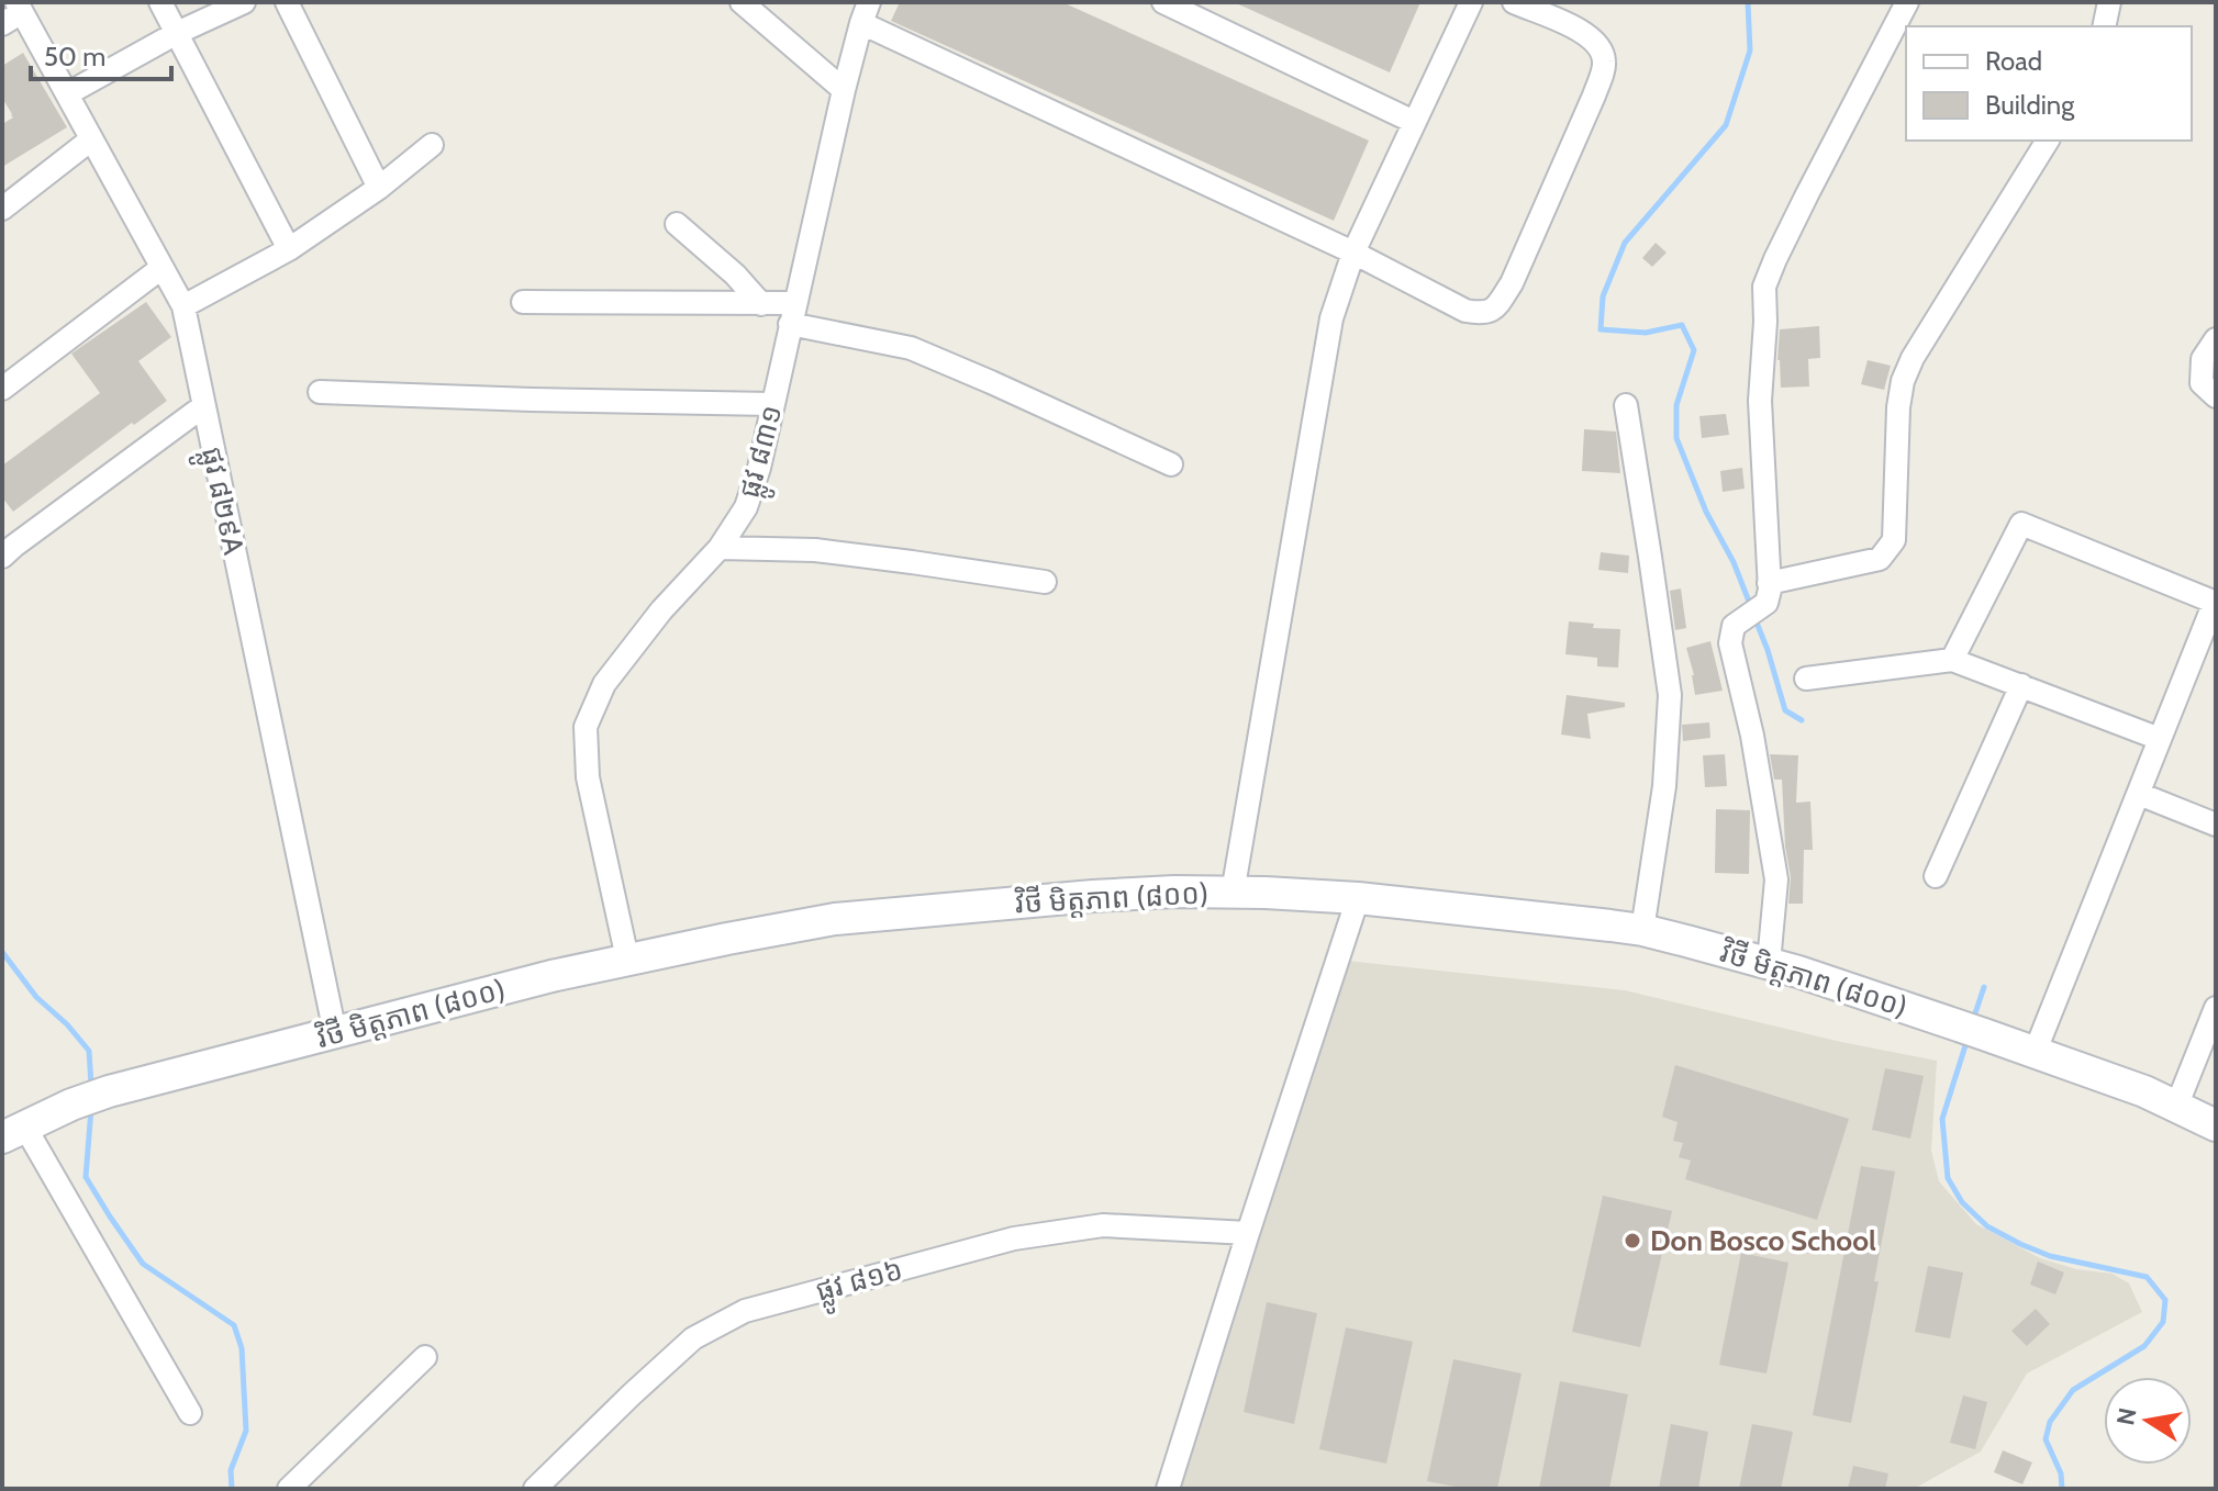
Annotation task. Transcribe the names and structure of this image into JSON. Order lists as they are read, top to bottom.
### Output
{
  "streets": {
    "main road": ["វិថី មិត្តភាព (៨០០)"],
    "street": ["ផ្លូវ ៨៣១", "ផ្លូវ ៨២៩A", "ផ្លូវ ៨១៦"]
  },
  "crossings": [
    ["ផ្លូវ ៨៣១", "វិថី មិត្តភាព (៨០០)"],
    ["ផ្លូវ ៨២៩A", "វិថី មិត្តភាព (៨០០)"]
  ],
  "places": ["Don Bosco School"],
  "legend": ["Road", "Building"],
  "scale_bar": "50 m",
  "north": "left"
}
